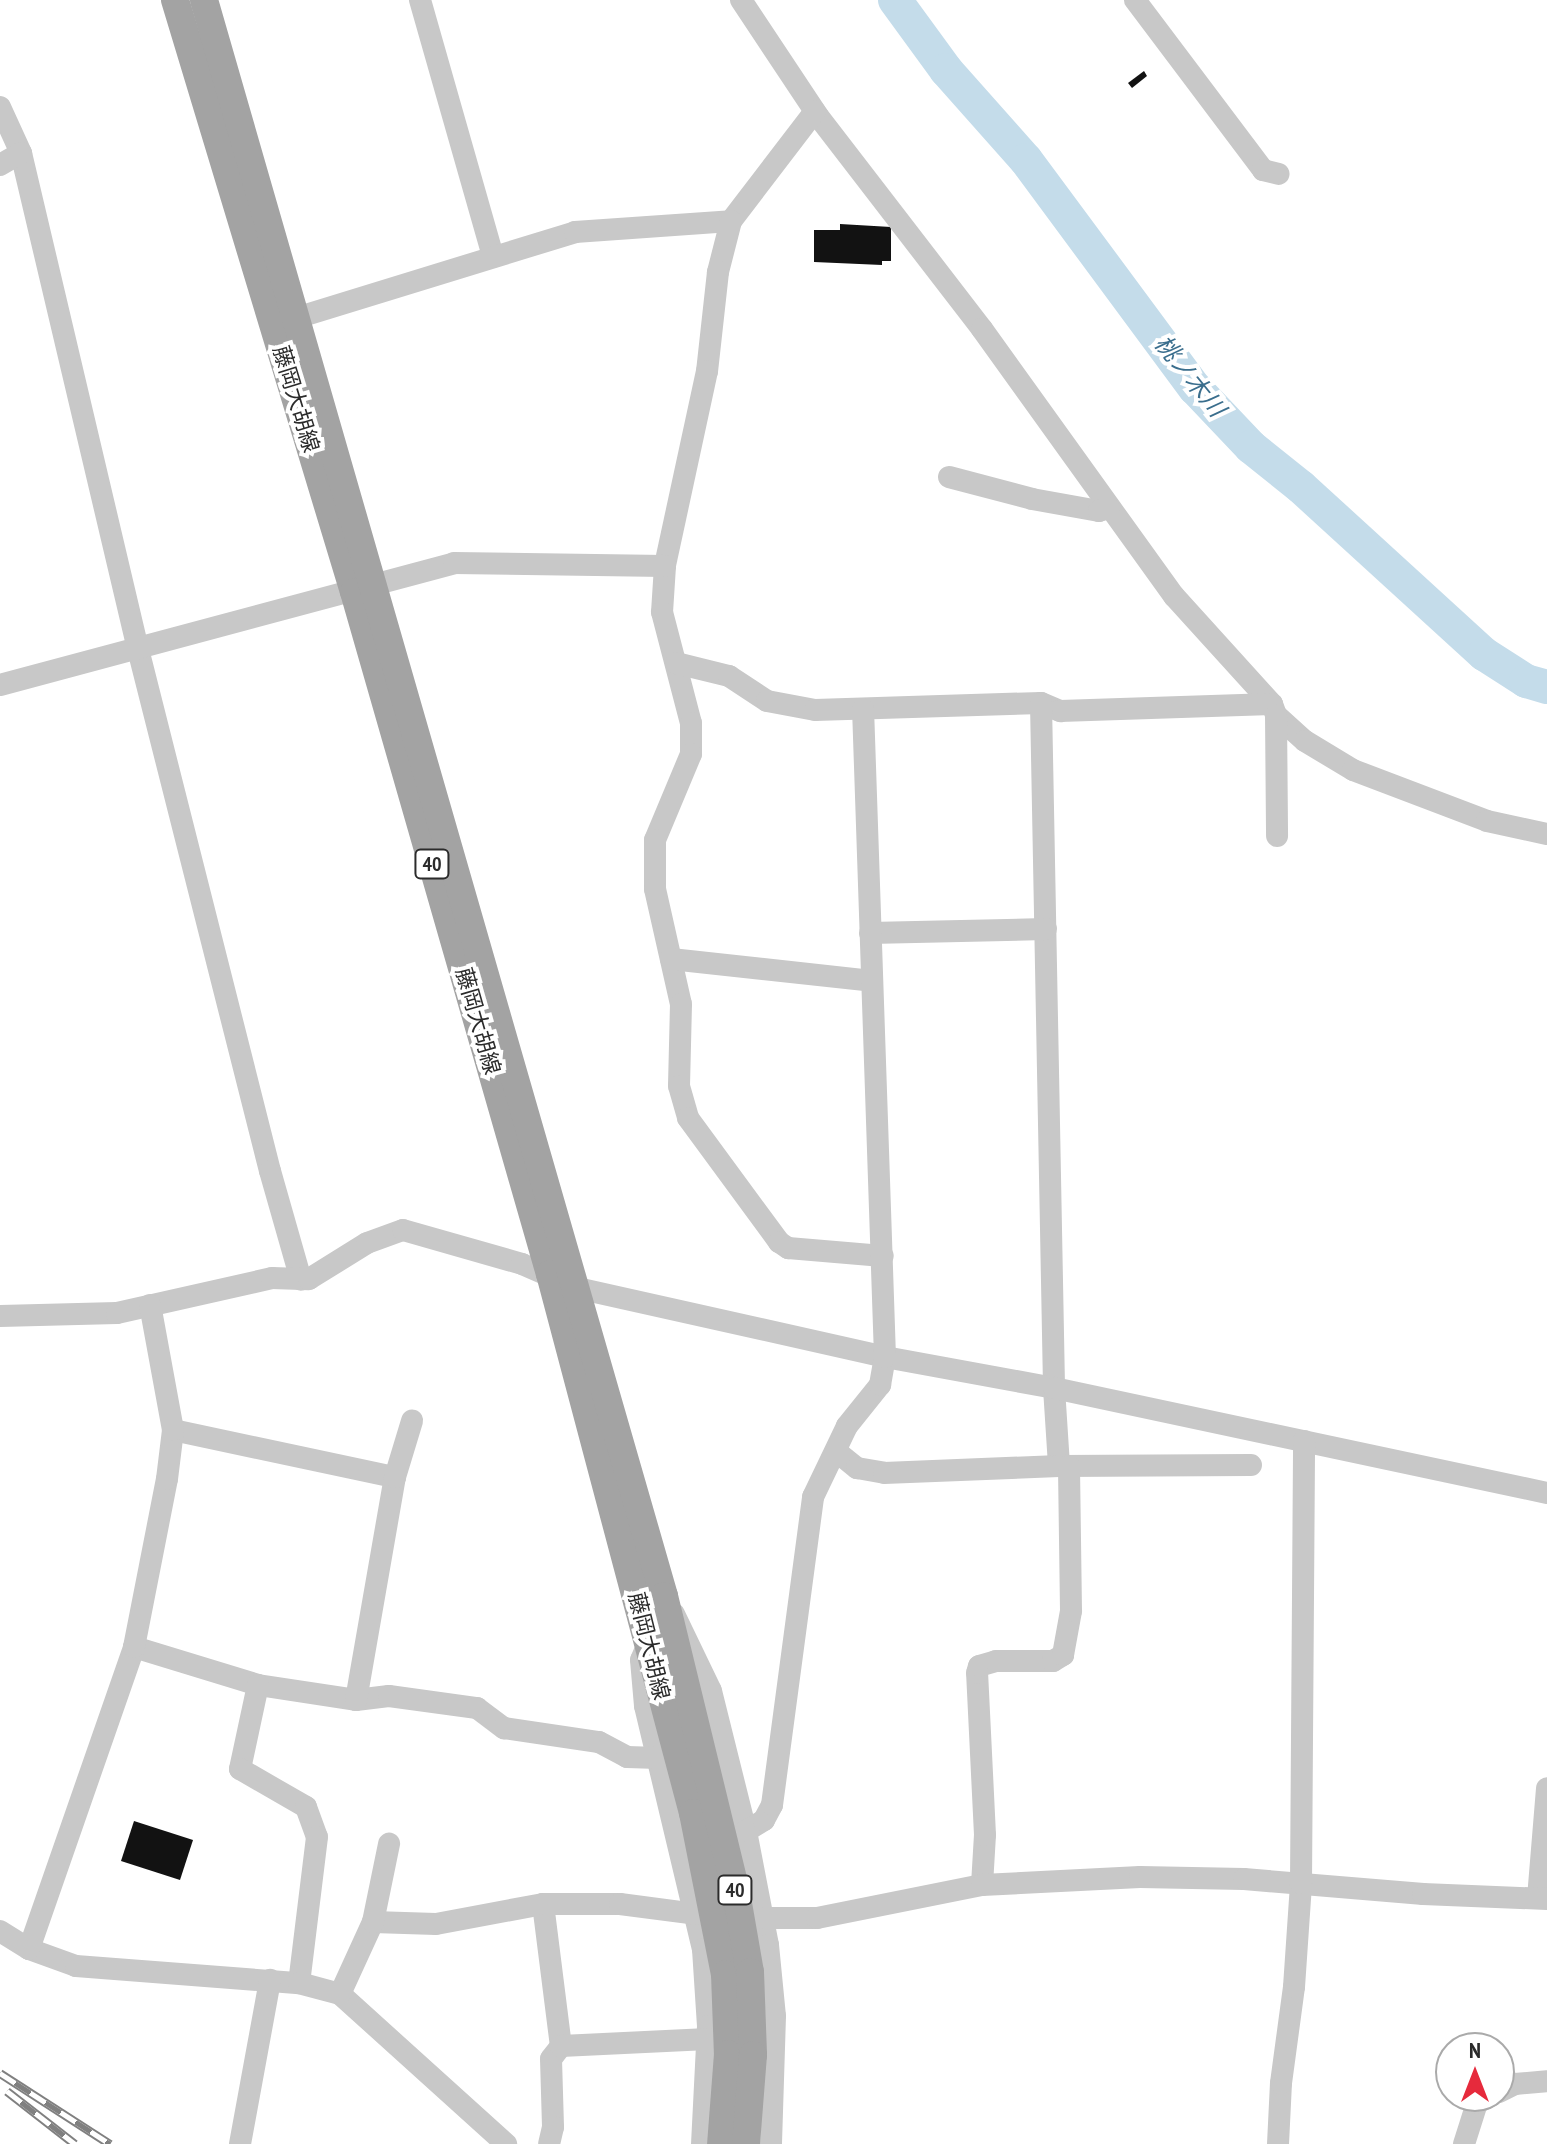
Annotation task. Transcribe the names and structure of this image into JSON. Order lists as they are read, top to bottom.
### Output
{
  "streets": {
    "main road": ["藤岡大胡線", "40"]
  },
  "crossings": [
    ["藤岡大胡線", "40"]
  ],
  "water": ["桃ノ木川"],
  "north": "top"
}
